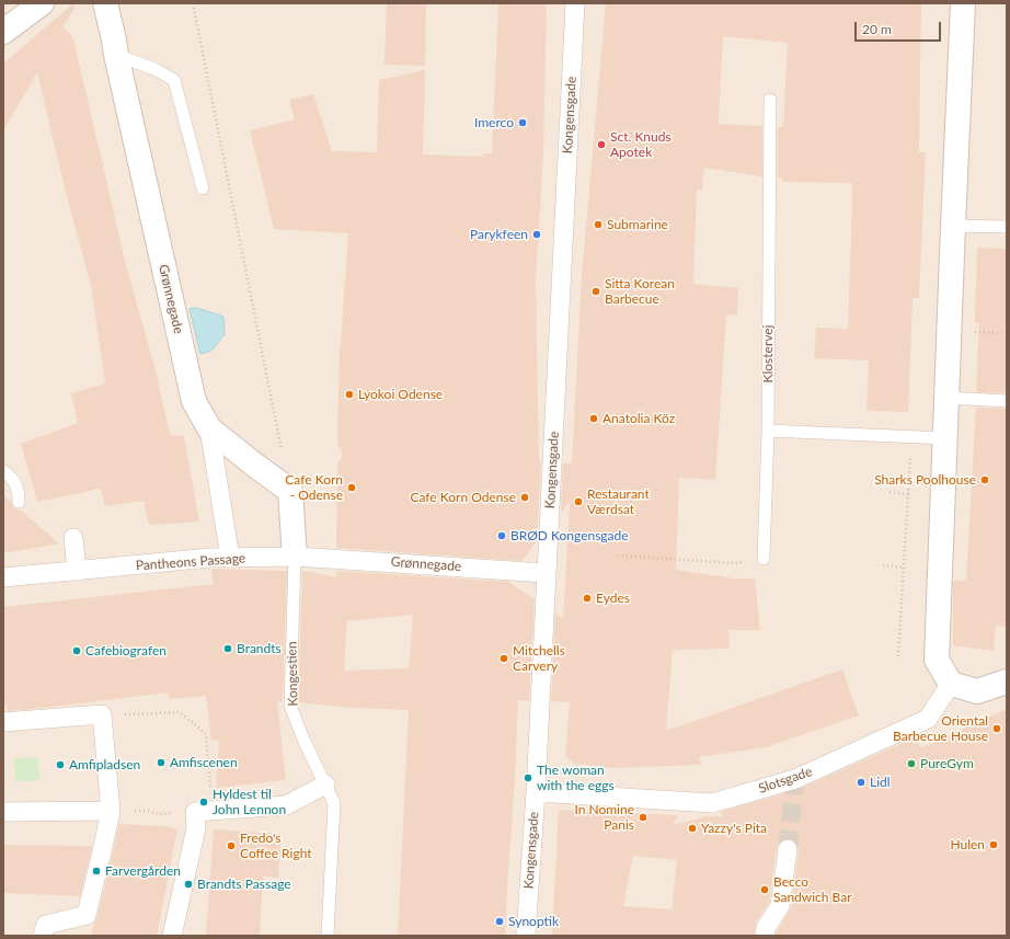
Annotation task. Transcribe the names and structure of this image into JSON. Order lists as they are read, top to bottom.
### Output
{
  "streets": {
    "street": [
      "Kongensgade",
      "Grønnegade",
      "Pantheons Passage",
      "Slotsgade"
    ],
    "lane": ["Klostervej", "Kongestien"]
  },
  "crossings": [
    ["Kongensgade", "Grønnegade"],
    ["Kongensgade", "Slotsgade"],
    ["Grønnegade", "Pantheons Passage"],
    ["Grønnegade", "Kongestien"],
    ["Pantheons Passage", "Kongestien"]
  ],
  "places": [
    "Imerco",
    "Sct. Knuds Apotek",
    "Submarine",
    "Parykfeen",
    "Sitta Korean Barbecue",
    "Lyokoi Odense",
    "Anatolia Köz",
    "Sharks Poolhouse",
    "Cafe Korn - Odense",
    "Cafe Korn Odense",
    "Restaurant Værdsat",
    "BRØD Kongensgade",
    "Eydes",
    "Brandts",
    "Cafebiografen",
    "Mitchells Carvery",
    "Oriental Barbecue House",
    "Amfiscenen",
    "PureGym",
    "Amfipladsen",
    "The woman with the eggs",
    "Lidl",
    "Hyldest til John Lennon",
    "In Nomine Panis",
    "Yazzy's Pita",
    "Hulen",
    "Fredo's Coffee Right",
    "Farvergården",
    "Brandts Passage",
    "Becco Sandwich Bar",
    "Synoptik"
  ],
  "scale_bar": "20 m"
}
